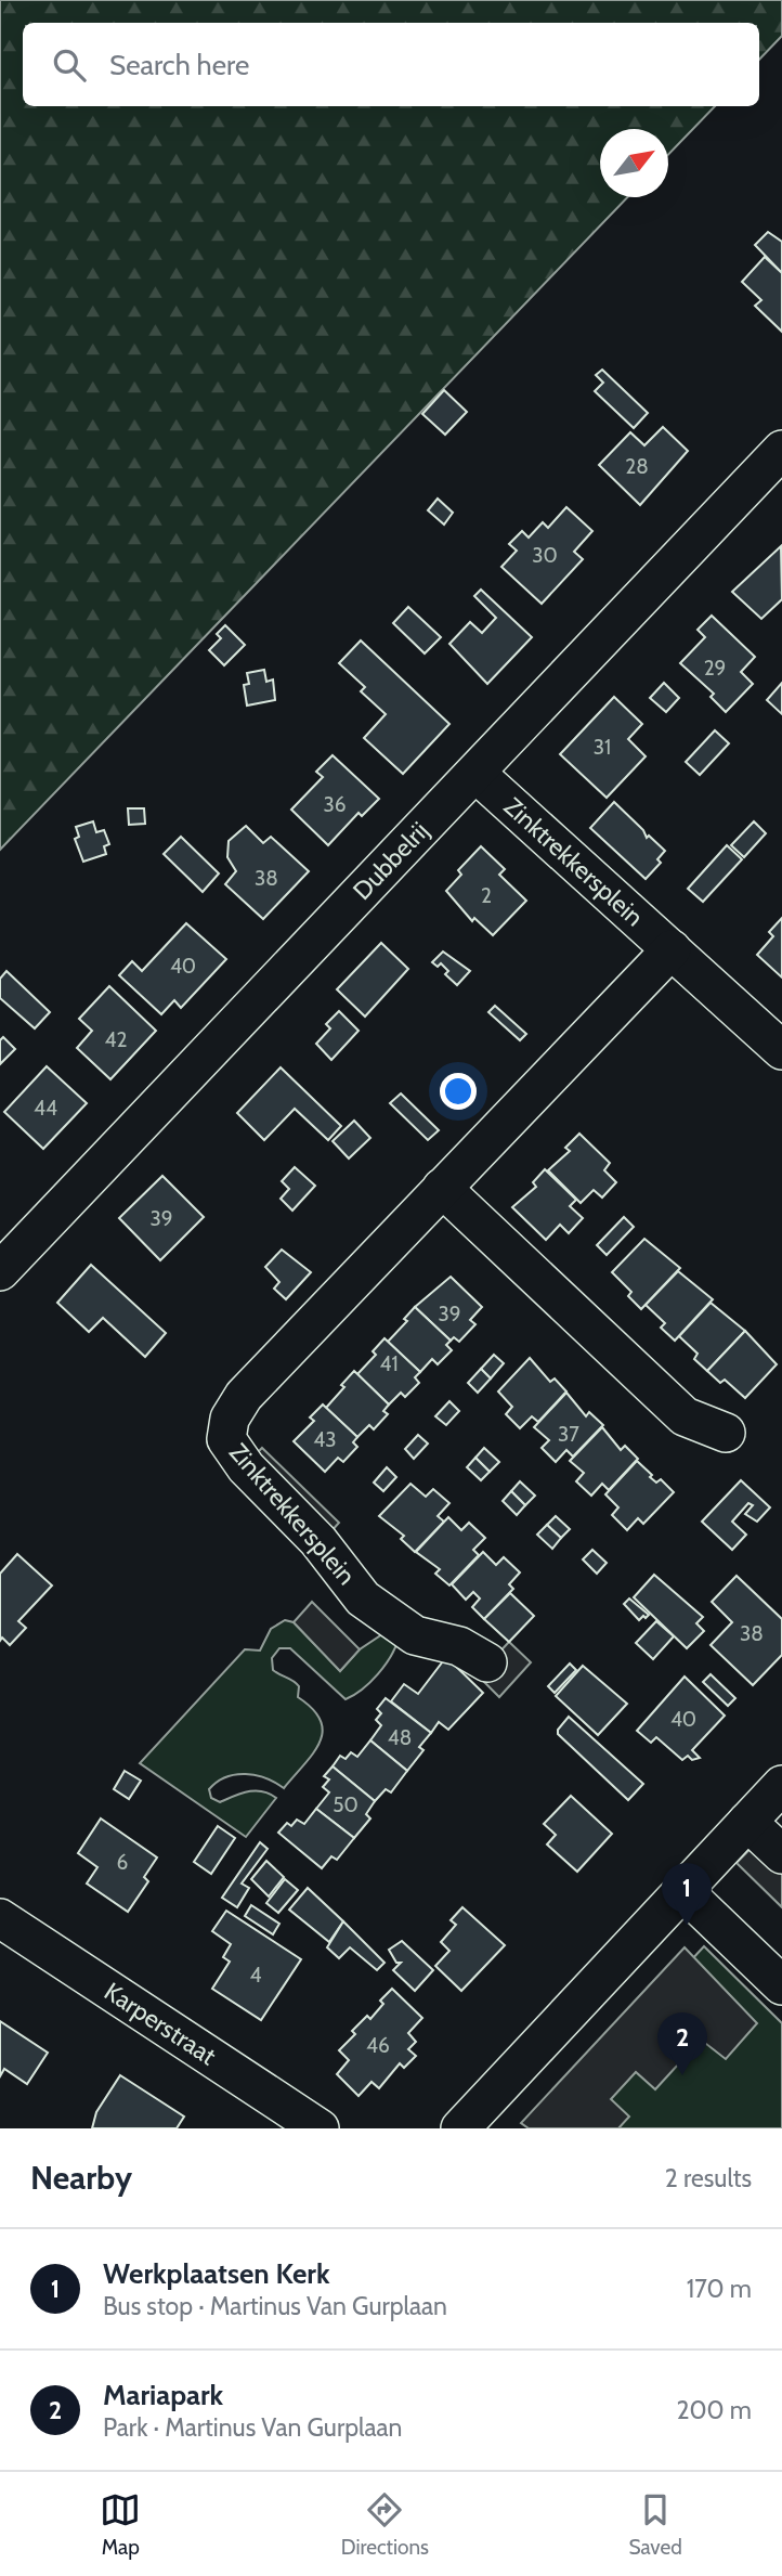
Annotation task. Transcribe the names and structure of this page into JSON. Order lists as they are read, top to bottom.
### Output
{
  "streets": {
    "street": ["Dubbelrij", "Zinktrekkersplein", "Karperstraat"]
  },
  "crossings": [
    ["Dubbelrij", "Zinktrekkersplein"]
  ],
  "house_numbers": [
    "28",
    "30",
    "29",
    "31",
    "36",
    "38",
    "2",
    "40",
    "42",
    "44",
    "39",
    "39",
    "41",
    "37",
    "43",
    "38",
    "40",
    "48",
    "50",
    "6",
    "4",
    "46"
  ],
  "north": "top right",
  "page": {
    "search": "Search here",
    "pins": ["1", "2"],
    "heading": ["Nearby", "2 results"],
    "list": [
      {
        "mark": "1",
        "name": "Werkplaatsen Kerk",
        "note": "Bus stop · Martinus Van Gurplaan",
        "value": "170 m"
      },
      {
        "mark": "2",
        "name": "Mariapark",
        "note": "Park · Martinus Van Gurplaan",
        "value": "200 m"
      }
    ],
    "nav": ["Map", "Directions", "Saved"]
  }
}
